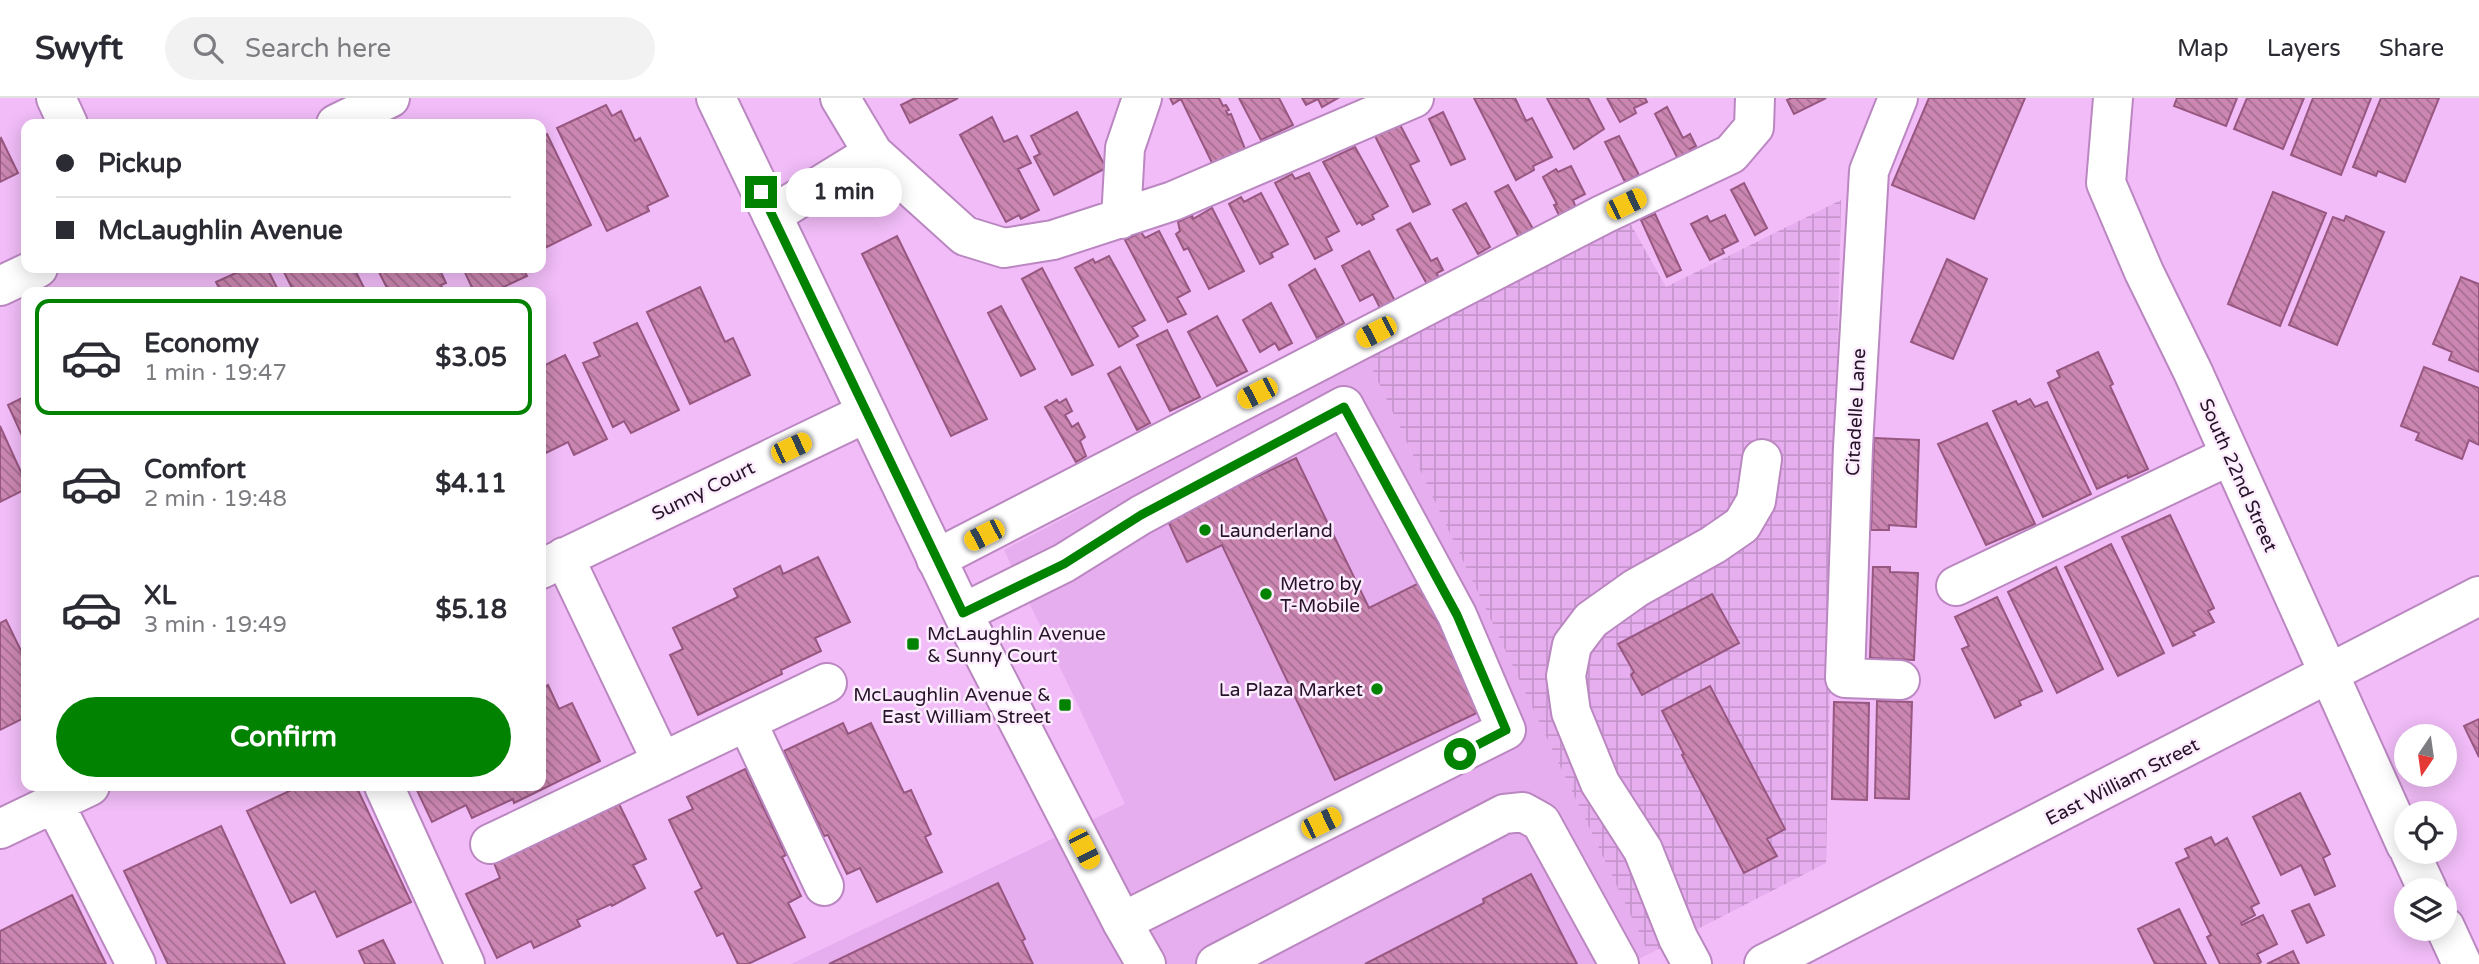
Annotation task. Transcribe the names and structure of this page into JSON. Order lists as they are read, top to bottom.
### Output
{
  "streets": {
    "street": [
      "Citadelle Lane",
      "South 22nd Street",
      "Sunny Court",
      "East William Street"
    ]
  },
  "crossings": [
    ["South 22nd Street", "East William Street"]
  ],
  "places": {
    "other": ["Launderland", "Metro by T-Mobile", "La Plaza Market"],
    "transit": ["McLaughlin Avenue & Sunny Court", "McLaughlin Avenue & East William Street"]
  },
  "north": "bottom",
  "page": {
    "header": "Swyft",
    "search": "Search here",
    "nav": ["Map", "Layers", "Share"],
    "banner": ["Pickup", "McLaughlin Avenue"],
    "bubble": "1 min",
    "list": [
      {
        "name": "Economy",
        "note": "1 min · 19:47",
        "value": "$3.05"
      },
      {
        "name": "Comfort",
        "note": "2 min · 19:48",
        "value": "$4.11"
      },
      {
        "name": "XL",
        "note": "3 min · 19:49",
        "value": "$5.18"
      }
    ],
    "buttons": "Confirm"
  }
}
